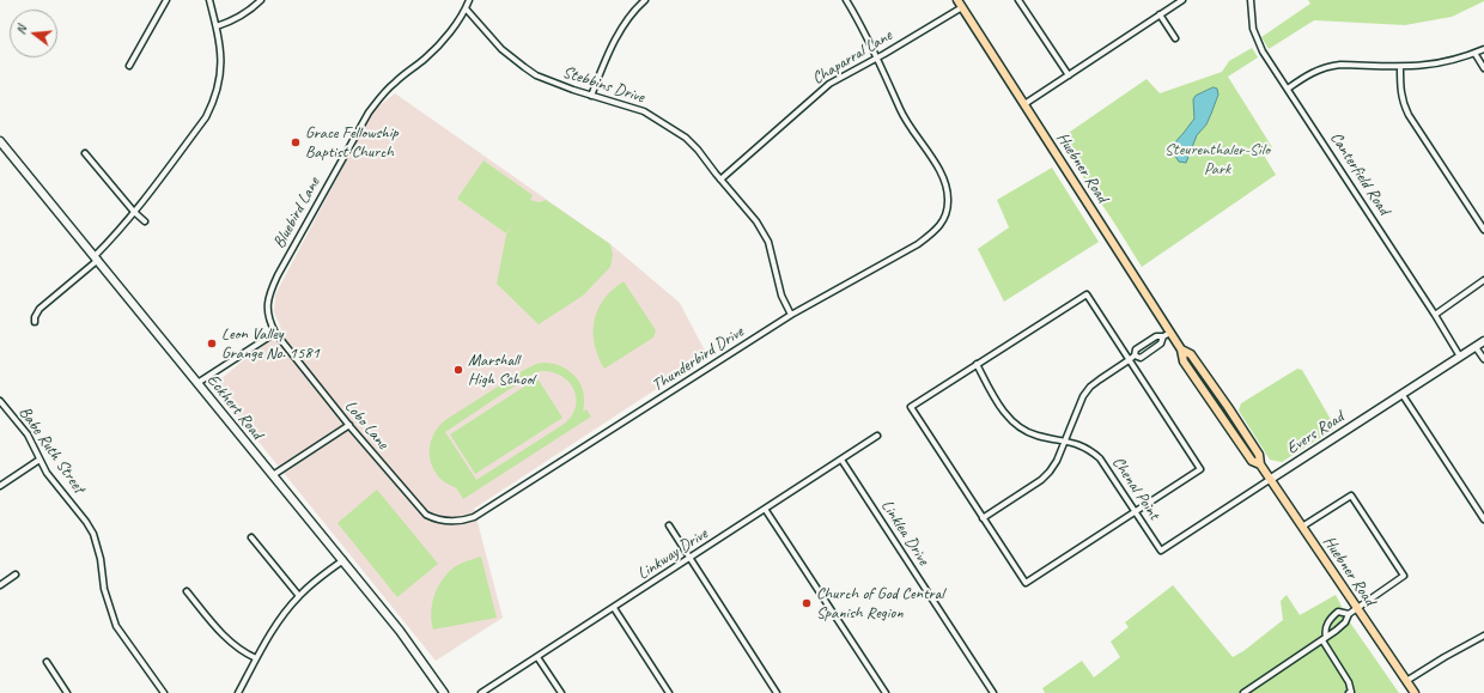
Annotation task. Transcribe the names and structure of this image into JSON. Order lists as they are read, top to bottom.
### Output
{
  "streets": {
    "main road": ["Huebner Road", "Eckhert Road", "Evers Road"],
    "street": [
      "Chaparral Lane",
      "Stebbins Drive",
      "Canterfield Road",
      "Bluebird Lane",
      "Thunderbird Drive",
      "Lobo Lane",
      "Babe Ruth Street",
      "Chenal Point",
      "Linklea Drive",
      "Linkway Drive"
    ]
  },
  "crossings": [
    ["Chaparral Lane", "Stebbins Drive"],
    ["Chaparral Lane", "Huebner Road"],
    ["Chaparral Lane", "Thunderbird Drive"],
    ["Stebbins Drive", "Bluebird Lane"],
    ["Stebbins Drive", "Thunderbird Drive"],
    ["Huebner Road", "Evers Road"],
    ["Canterfield Road", "Evers Road"],
    ["Bluebird Lane", "Lobo Lane"],
    ["Thunderbird Drive", "Lobo Lane"],
    ["Evers Road", "Chenal Point"],
    ["Linklea Drive", "Linkway Drive"]
  ],
  "parks": ["Steurenthaler-Silo Park"],
  "places": [
    "Grace Fellowship Baptist Church",
    "Leon Valley Grange No. 1581",
    "Marshall High School",
    "Church of God Central Spanish Region"
  ],
  "north": "left"
}
